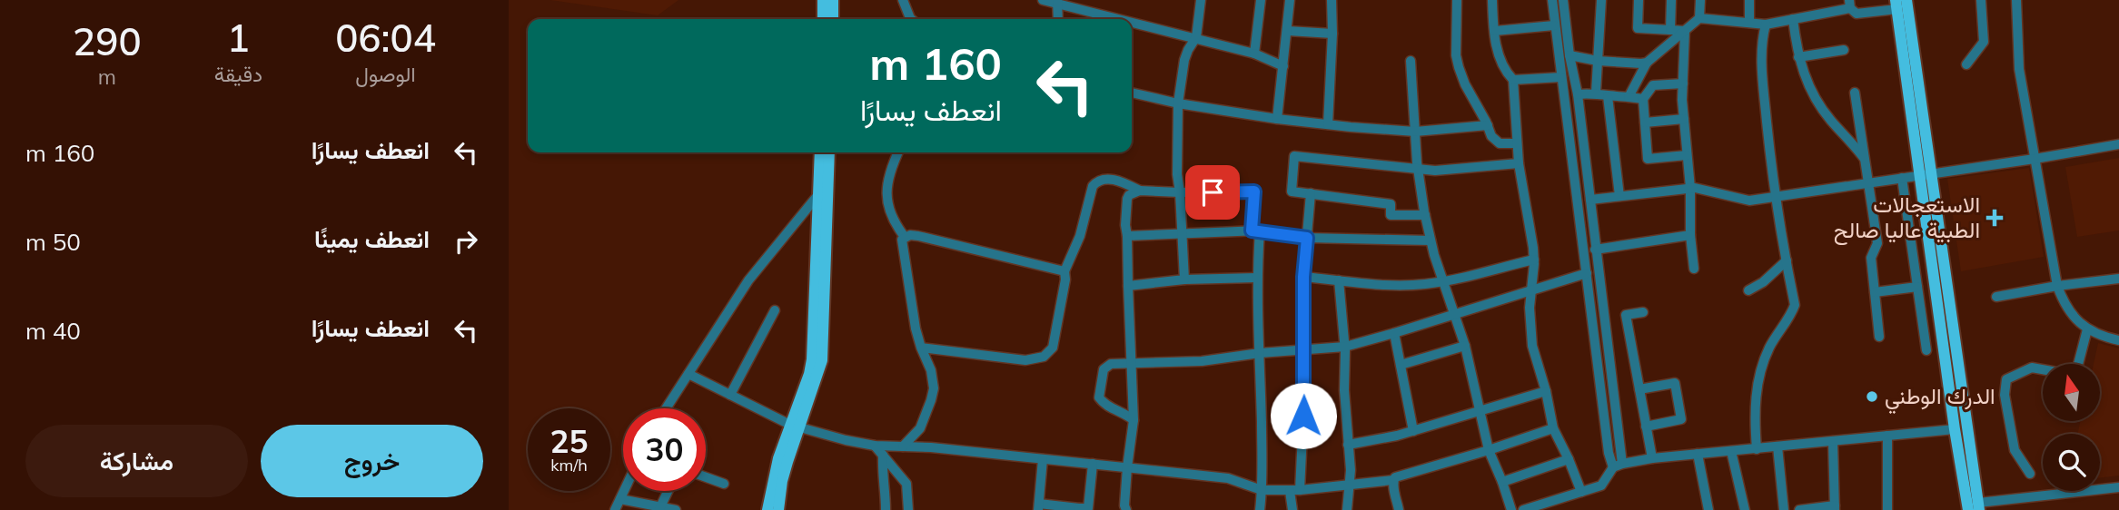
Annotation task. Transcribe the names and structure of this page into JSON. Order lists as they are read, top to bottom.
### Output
{
  "places": {
    "health": ["الاستعجالات الطبية عاليا صالح"],
    "other": ["الدرك الوطني"]
  },
  "north": "top",
  "page": {
    "eta": [
      "06:04",
      "الوصول",
      "1",
      "دقيقة",
      "290",
      "m"
    ],
    "turn": ["160 m", "انعطف يسارًا"],
    "list": [
      {
        "name": "انعطف يسارًا",
        "value": "160 m"
      },
      {
        "name": "انعطف يمينًا",
        "value": "50 m"
      },
      {
        "name": "انعطف يسارًا",
        "value": "40 m"
      }
    ],
    "speed": "25 km/h",
    "limit": "30",
    "buttons": ["خروج", "مشاركة"]
  }
}
